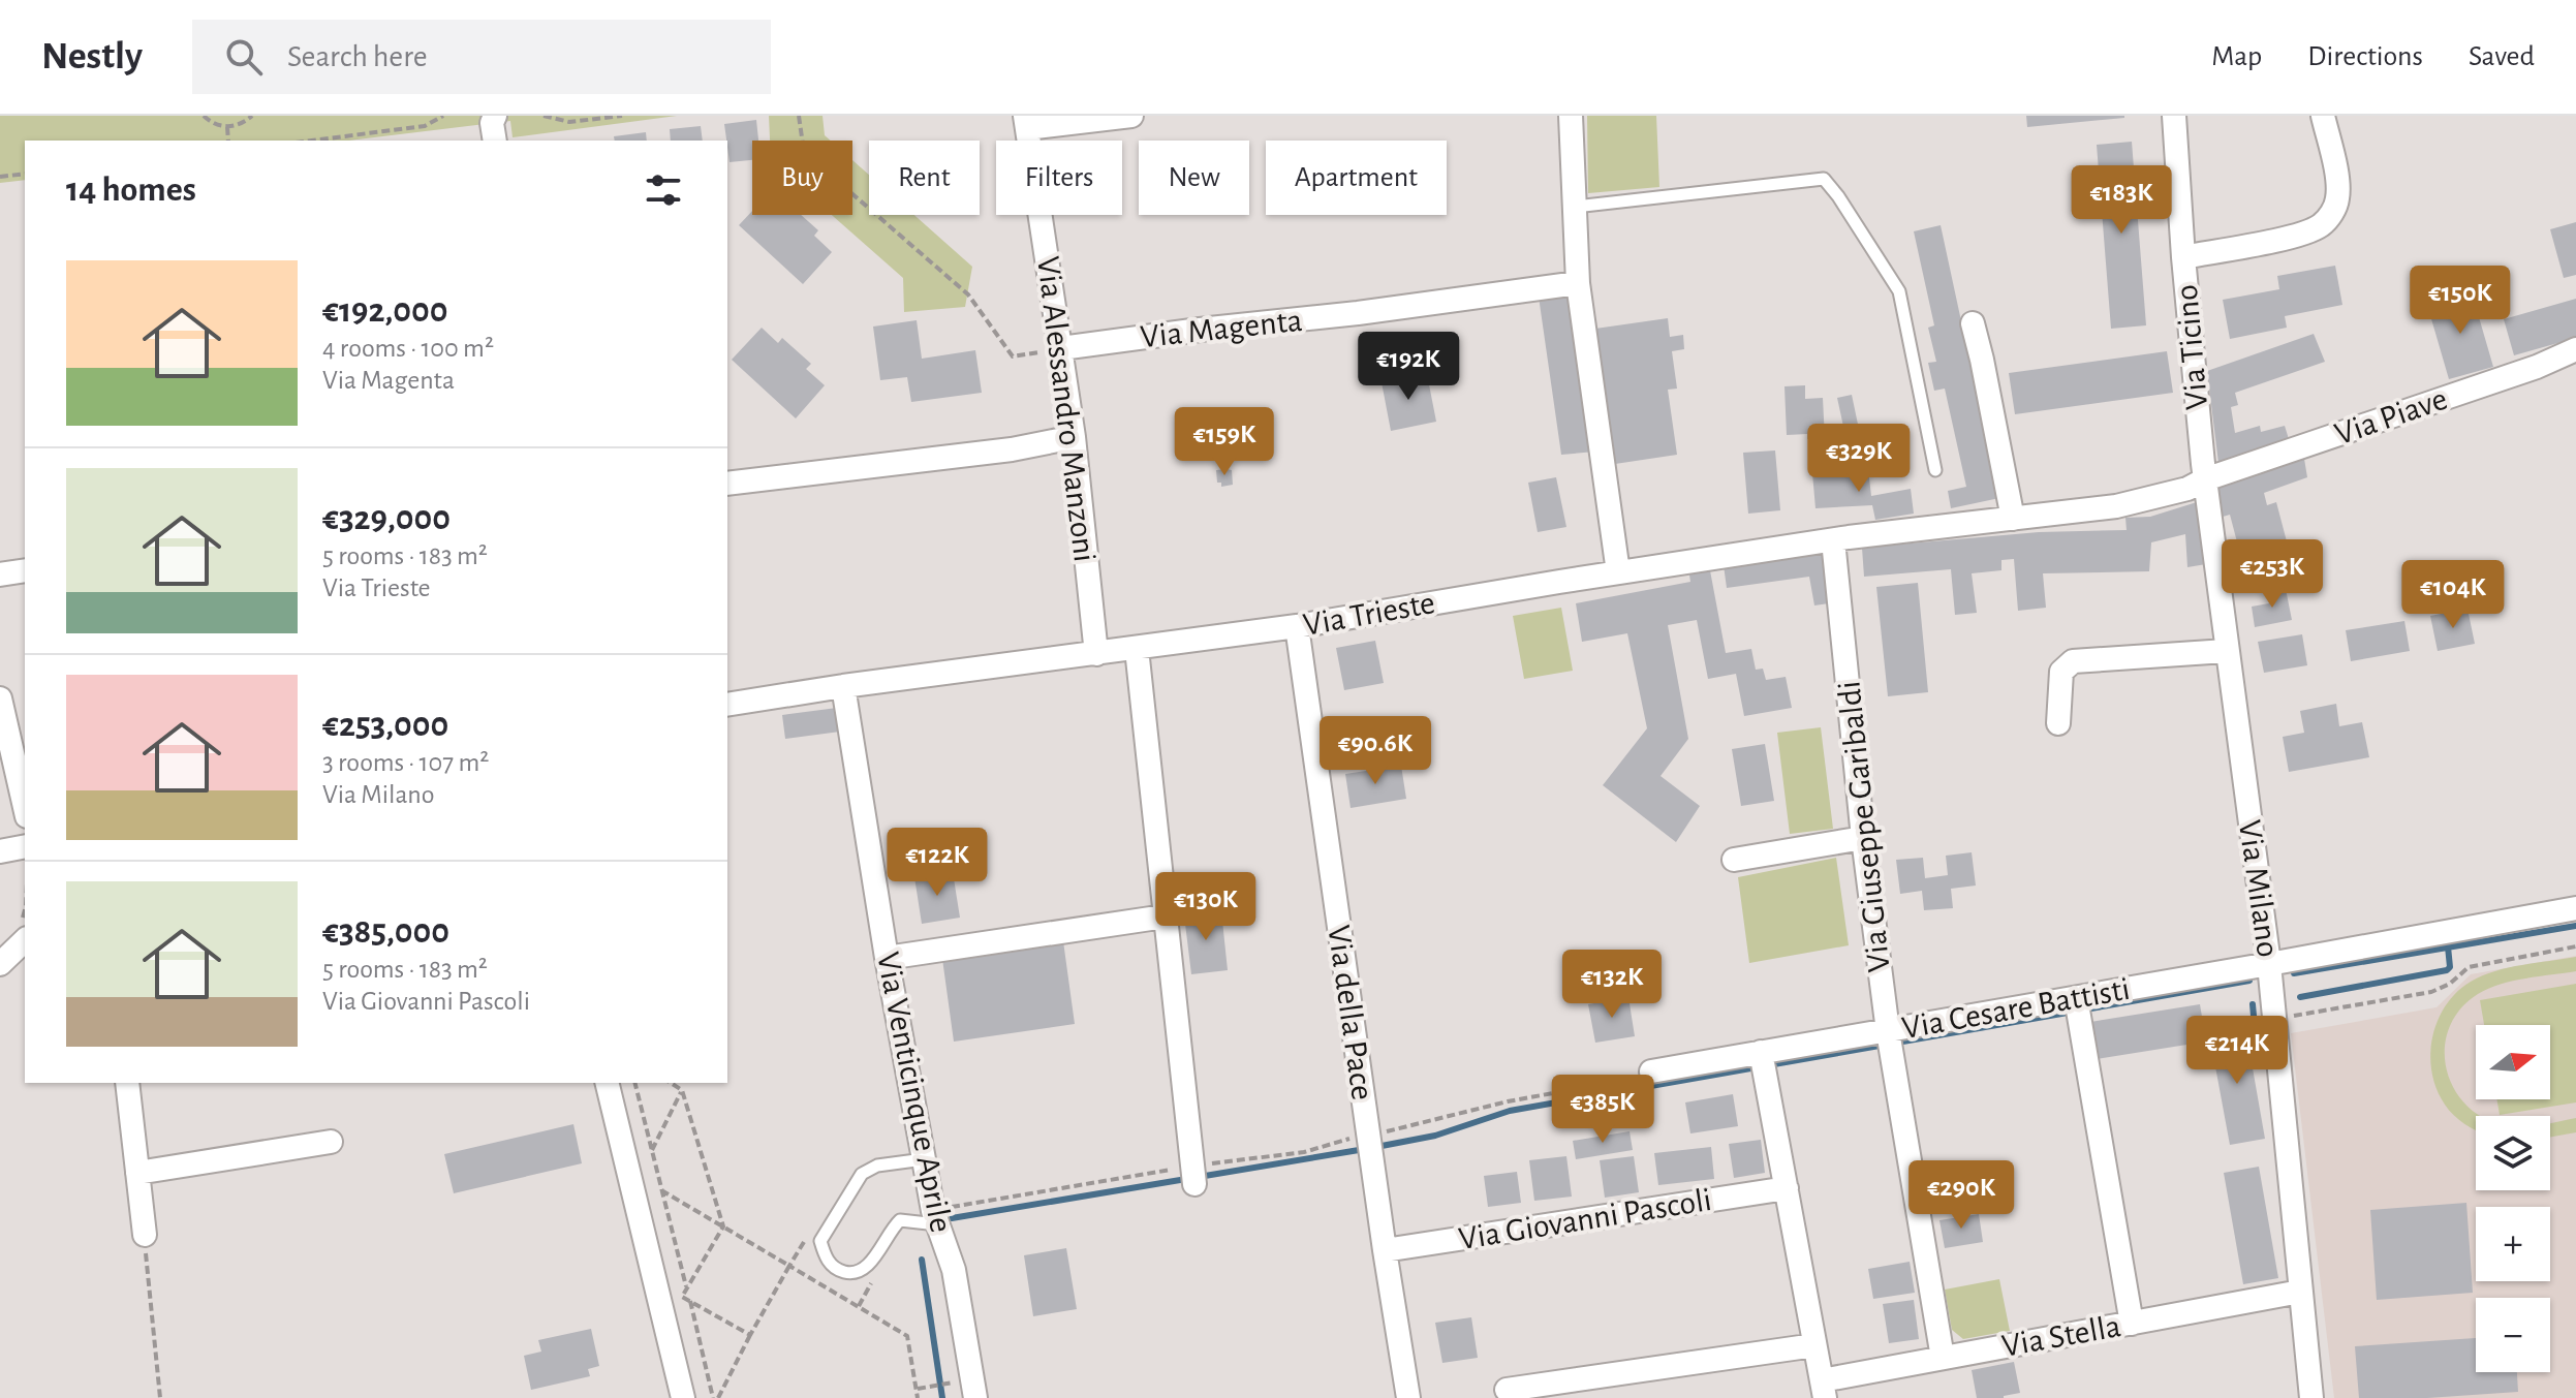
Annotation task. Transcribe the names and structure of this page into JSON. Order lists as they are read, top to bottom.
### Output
{
  "streets": {
    "street": [
      "Via Magenta",
      "Via Ticino",
      "Via Alessandro Manzoni",
      "Via Piave",
      "Via Trieste",
      "Via Giuseppe Garibaldi",
      "Via Milano",
      "Via Cesare Battisti",
      "Via della Pace",
      "Via Venticinque Aprile",
      "Via Giovanni Pascoli",
      "Via Stella"
    ]
  },
  "crossings": [
    ["Via Magenta", "Via Alessandro Manzoni"],
    ["Via Ticino", "Via Piave"],
    ["Via Ticino", "Via Milano"],
    ["Via Alessandro Manzoni", "Via Trieste"],
    ["Via Piave", "Via Trieste"],
    ["Via Piave", "Via Milano"],
    ["Via Trieste", "Via Giuseppe Garibaldi"],
    ["Via Trieste", "Via della Pace"],
    ["Via Trieste", "Via Venticinque Aprile"],
    ["Via Giuseppe Garibaldi", "Via Cesare Battisti"],
    ["Via Giuseppe Garibaldi", "Via Stella"],
    ["Via Milano", "Via Cesare Battisti"],
    ["Via Milano", "Via Stella"],
    ["Via della Pace", "Via Giovanni Pascoli"]
  ],
  "north": "right",
  "page": {
    "header": "Nestly",
    "search": "Search here",
    "nav": ["Map", "Directions", "Saved"],
    "chip": [
      "Buy",
      "Rent",
      "Filters",
      "New",
      "Apartment"
    ],
    "heading": "14 homes",
    "price": [
      "€183K",
      "€150K",
      "€192K",
      "€159K",
      "€329K",
      "€253K",
      "€104K",
      "€90.6K",
      "€122K",
      "€130K",
      "€132K",
      "€214K",
      "€385K",
      "€290K"
    ],
    "list": [
      {
        "name": "€192,000",
        "note": "4 rooms · 100 m² · Via Magenta"
      },
      {
        "name": "€329,000",
        "note": "5 rooms · 183 m² · Via Trieste"
      },
      {
        "name": "€253,000",
        "note": "3 rooms · 107 m² · Via Milano"
      },
      {
        "name": "€385,000",
        "note": "5 rooms · 183 m² · Via Giovanni Pascoli"
      }
    ],
    "map_buttons": ["+", "−"]
  }
}
